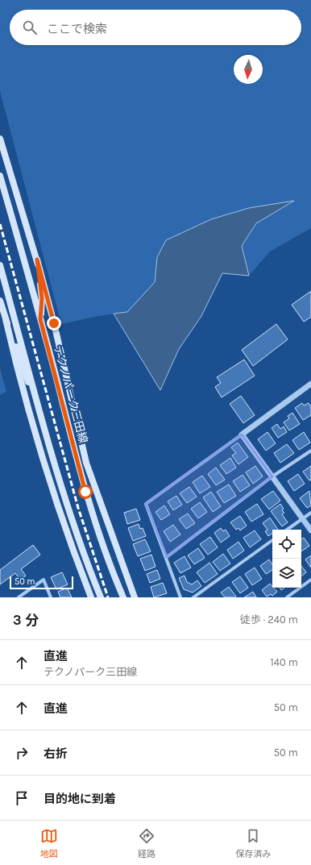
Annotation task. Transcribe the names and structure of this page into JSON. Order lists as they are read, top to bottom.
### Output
{
  "streets": {
    "main road": ["テクノパーク三田線"]
  },
  "scale_bar": "50 m",
  "north": "bottom",
  "page": {
    "search": "ここで検索",
    "scale": "50 m",
    "heading": ["3 分", "徒歩 · 240 m"],
    "list": [
      ["直進", "テクノパーク三田線", "140 m"],
      ["直進", "50 m"],
      ["右折", "50 m"],
      "目的地に到着"
    ],
    "nav": ["地図", "経路", "保存済み"]
  }
}
